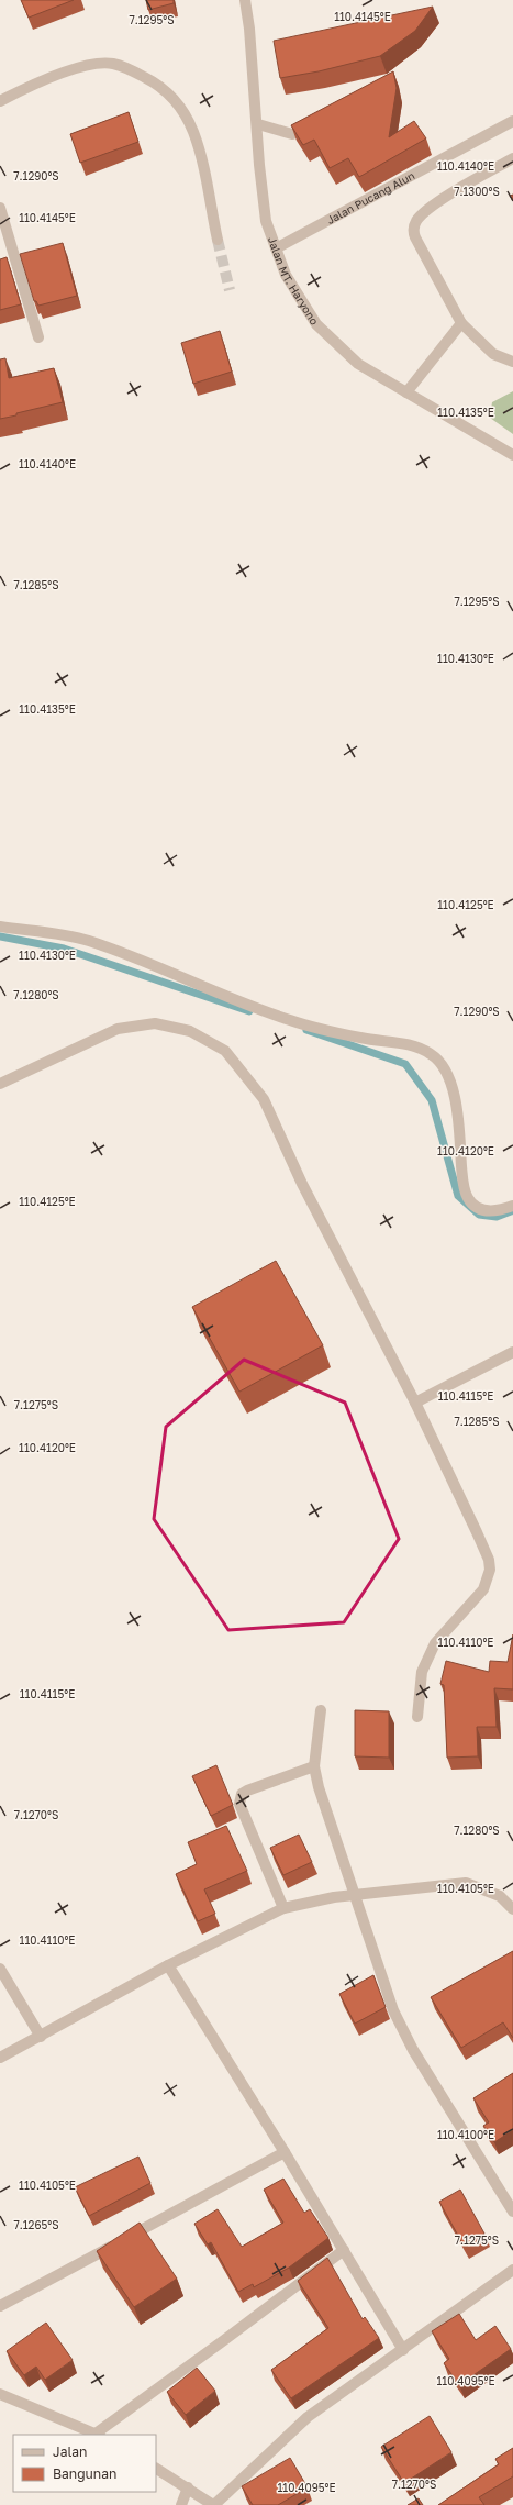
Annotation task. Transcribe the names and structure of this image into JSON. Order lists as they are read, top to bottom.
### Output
{
  "streets": {
    "street": ["Jalan Pucang Alun", "Jalan MT. Haryono"]
  },
  "crossings": [
    ["Jalan Pucang Alun", "Jalan MT. Haryono"]
  ],
  "legend": ["Jalan", "Bangunan"],
  "coordinates": [
    "110.4145°E",
    "7.1295°S",
    "110.4140°E",
    "7.1290°S",
    "7.1300°S",
    "110.4135°E",
    "7.1285°S",
    "110.4130°E",
    "110.4125°E",
    "7.1280°S",
    "110.4120°E",
    "110.4115°E",
    "7.1275°S",
    "110.4110°E",
    "7.1270°S",
    "110.4105°E",
    "110.4100°E",
    "7.1265°S",
    "110.4095°E"
  ]
}
